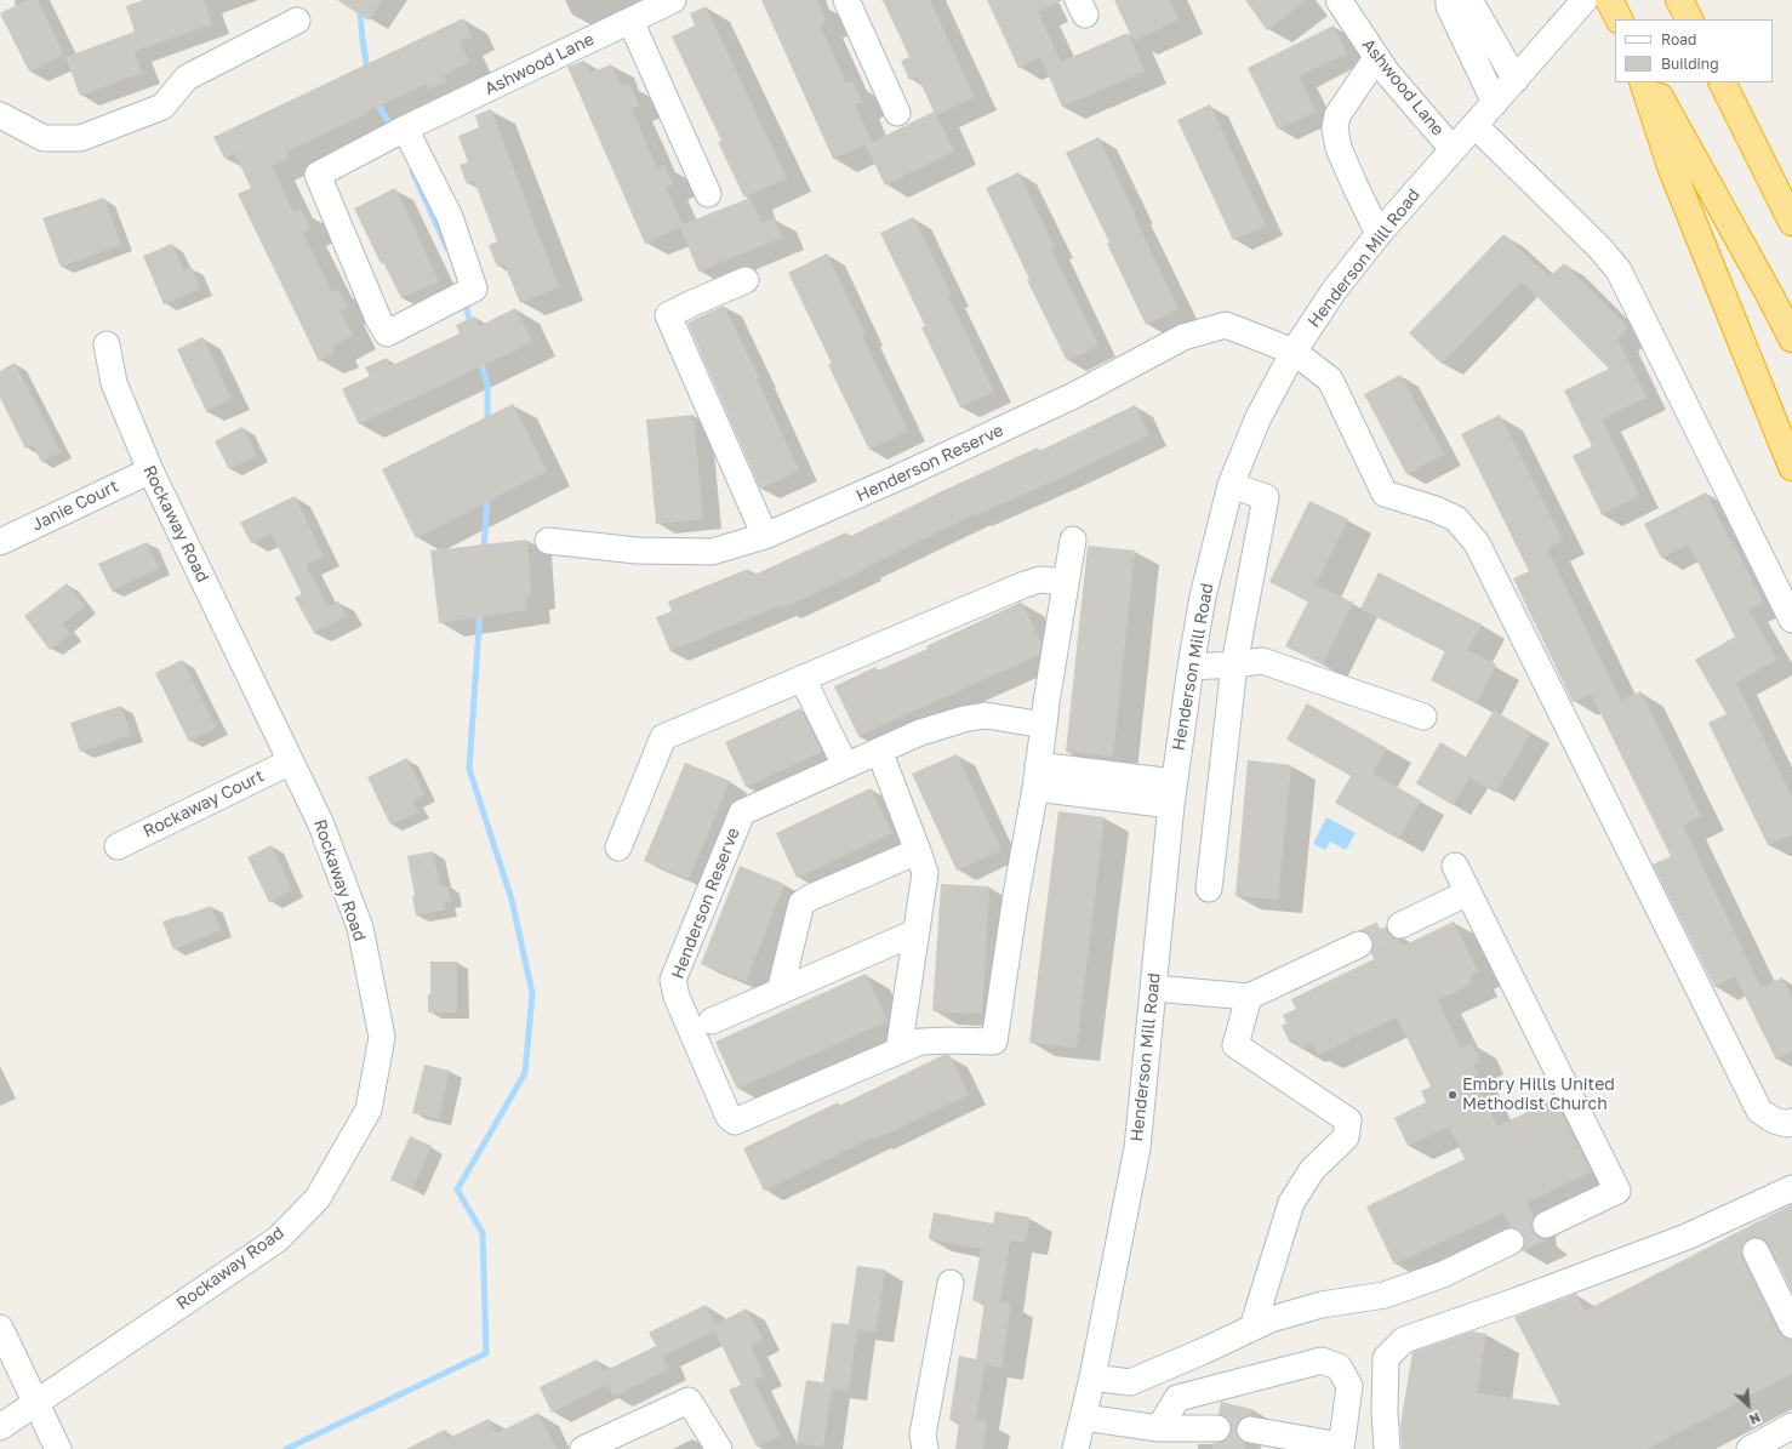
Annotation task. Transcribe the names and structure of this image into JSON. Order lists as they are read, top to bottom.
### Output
{
  "streets": {
    "street": [
      "Ashwood Lane",
      "Henderson Mill Road",
      "Henderson Reserve",
      "Janie Court",
      "Rockaway Road",
      "Rockaway Court"
    ]
  },
  "crossings": [
    ["Ashwood Lane", "Henderson Mill Road"],
    ["Henderson Mill Road", "Henderson Reserve"],
    ["Janie Court", "Rockaway Road"],
    ["Rockaway Road", "Rockaway Court"]
  ],
  "places": ["Embry Hills United Methodist Church"],
  "legend": ["Road", "Building"],
  "north": "bottom right"
}
